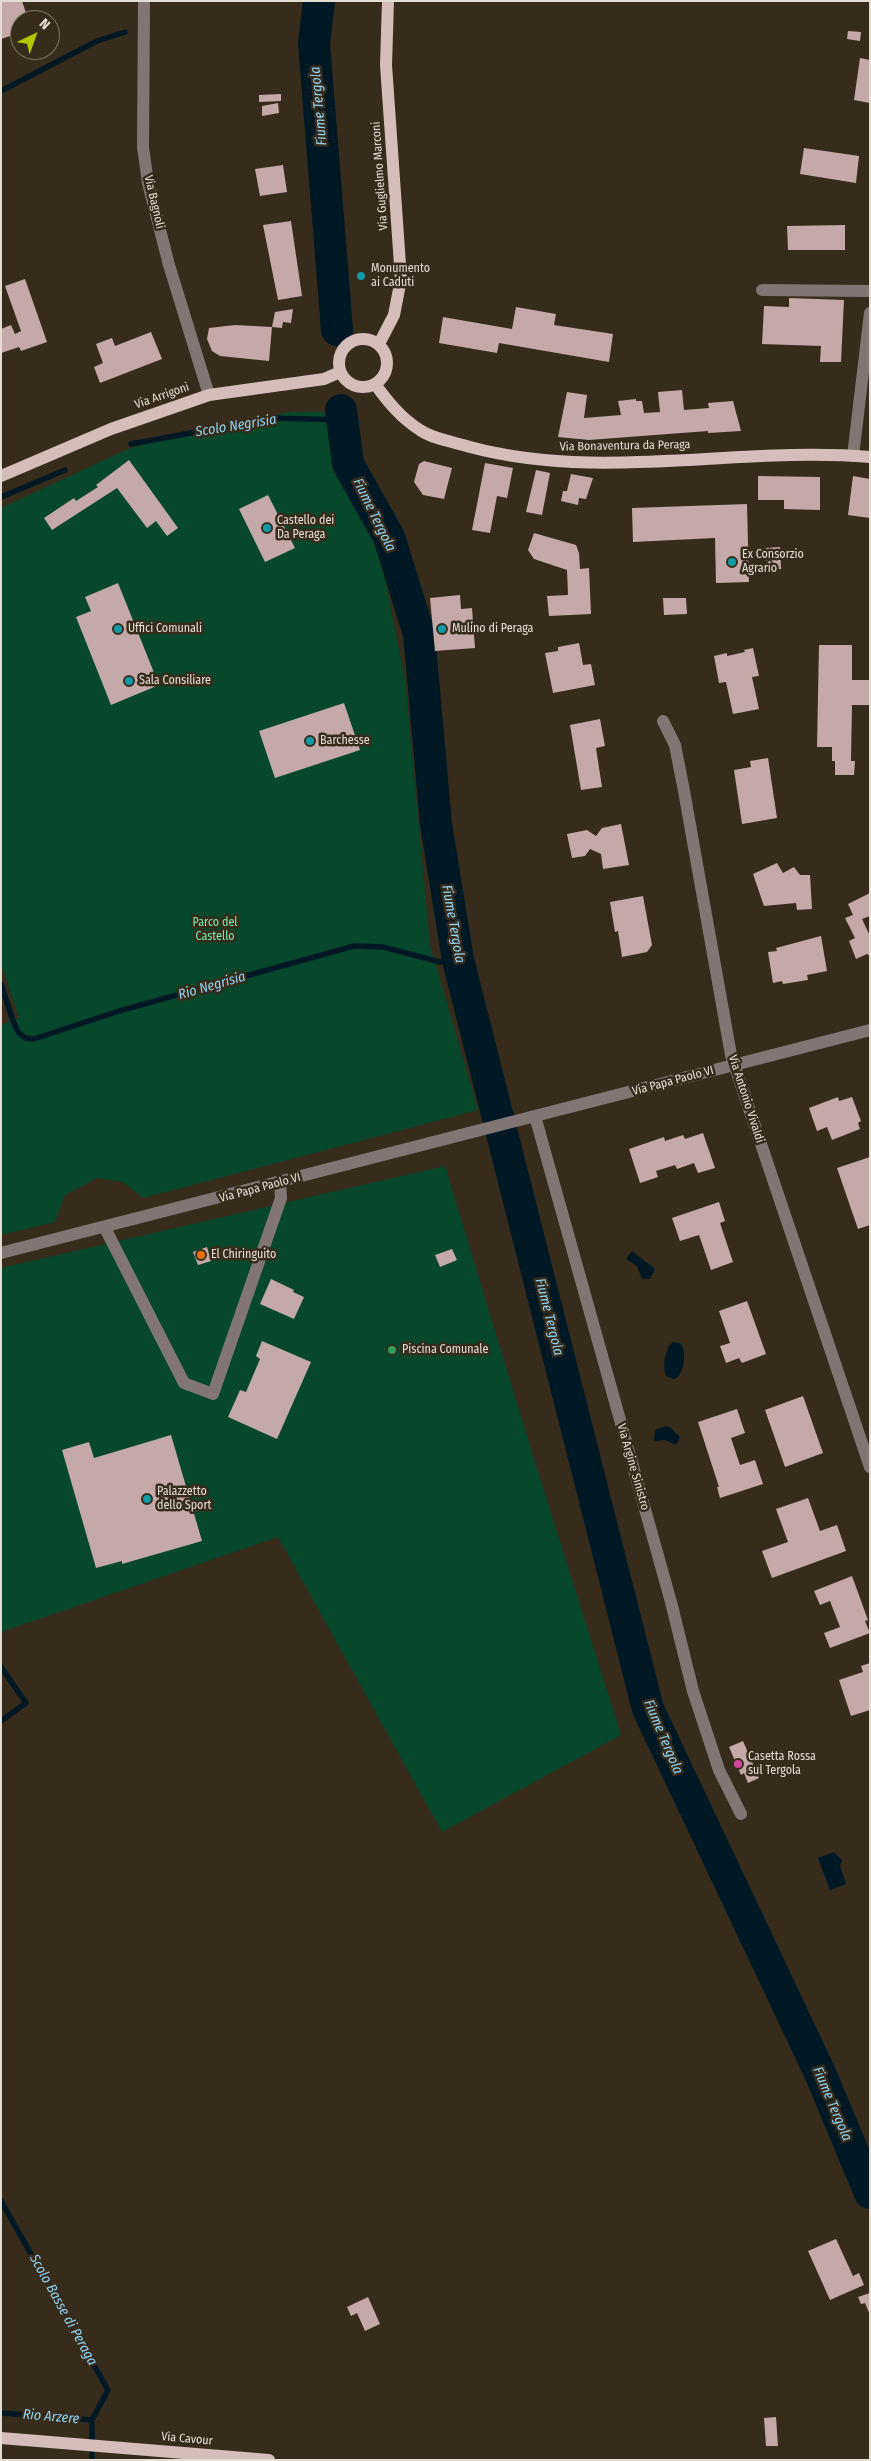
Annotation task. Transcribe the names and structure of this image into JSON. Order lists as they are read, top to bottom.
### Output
{
  "streets": {
    "main road": [
      "Via Guglielmo Marconi",
      "Via Arrigoni",
      "Via Bonaventura da Peraga",
      "Via Cavour"
    ],
    "street": [
      "Via Bagnoli",
      "Via Papa Paolo VI",
      "Via Antonio Vivaldi",
      "Via Argine Sinistro"
    ]
  },
  "crossings": [
    ["Via Guglielmo Marconi", "Via Arrigoni"],
    ["Via Guglielmo Marconi", "Via Bonaventura da Peraga"],
    ["Via Bagnoli", "Via Arrigoni"],
    ["Via Arrigoni", "Via Bonaventura da Peraga"],
    ["Via Papa Paolo VI", "Via Antonio Vivaldi"],
    ["Via Papa Paolo VI", "Via Argine Sinistro"]
  ],
  "water": [
    "Fiume Tergola",
    "Scolo Negrisia",
    "Rio Negrisia",
    "Scolo Basse di Peraga",
    "Rio Arzere"
  ],
  "parks": ["Parco del Castello"],
  "places": [
    "Monumento ai Caduti",
    "Castello dei Da Peraga",
    "Ex Consorzio Agrario",
    "Uffici Comunali",
    "Mulino di Peraga",
    "Sala Consiliare",
    "Barchesse",
    "El Chiringuito",
    "Piscina Comunale",
    "Palazzetto dello Sport",
    "Casetta Rossa sul Tergola"
  ],
  "north": "top right"
}
